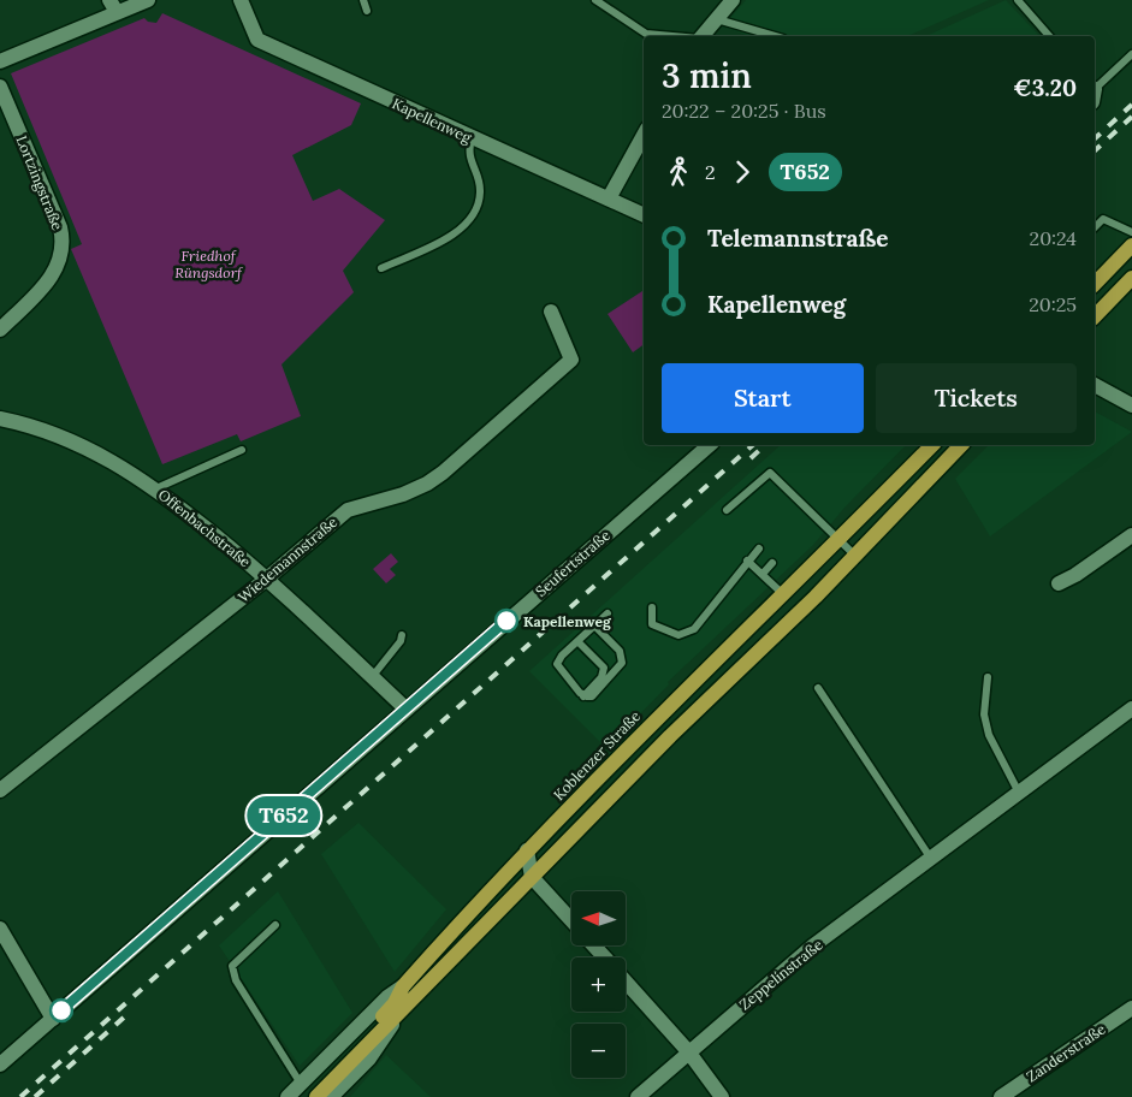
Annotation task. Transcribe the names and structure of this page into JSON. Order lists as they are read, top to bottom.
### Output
{
  "streets": {
    "main road": ["Koblenzer Straße"],
    "street": [
      "Kapellenweg",
      "Lortzingstraße",
      "Offenbachstraße",
      "Wiedemannstraße",
      "Seufertstraße",
      "Zeppelinstraße",
      "Zanderstraße"
    ]
  },
  "crossings": [
    ["Offenbachstraße", "Wiedemannstraße"],
    ["Offenbachstraße", "Seufertstraße"]
  ],
  "parks": ["Friedhof Rüngsdorf"],
  "places": ["Kapellenweg"],
  "lines": ["bus line T652"],
  "north": "left",
  "page": {
    "on_map": "T652",
    "heading": ["3 min", "20:22 – 20:25 · Bus", "€3.20"],
    "legs": ["2", "T652"],
    "list": [
      {
        "name": "Telemannstraße",
        "value": "20:24"
      },
      {
        "name": "Kapellenweg",
        "value": "20:25"
      }
    ],
    "buttons": ["Start", "Tickets"],
    "map_buttons": ["+", "−"]
  }
}
